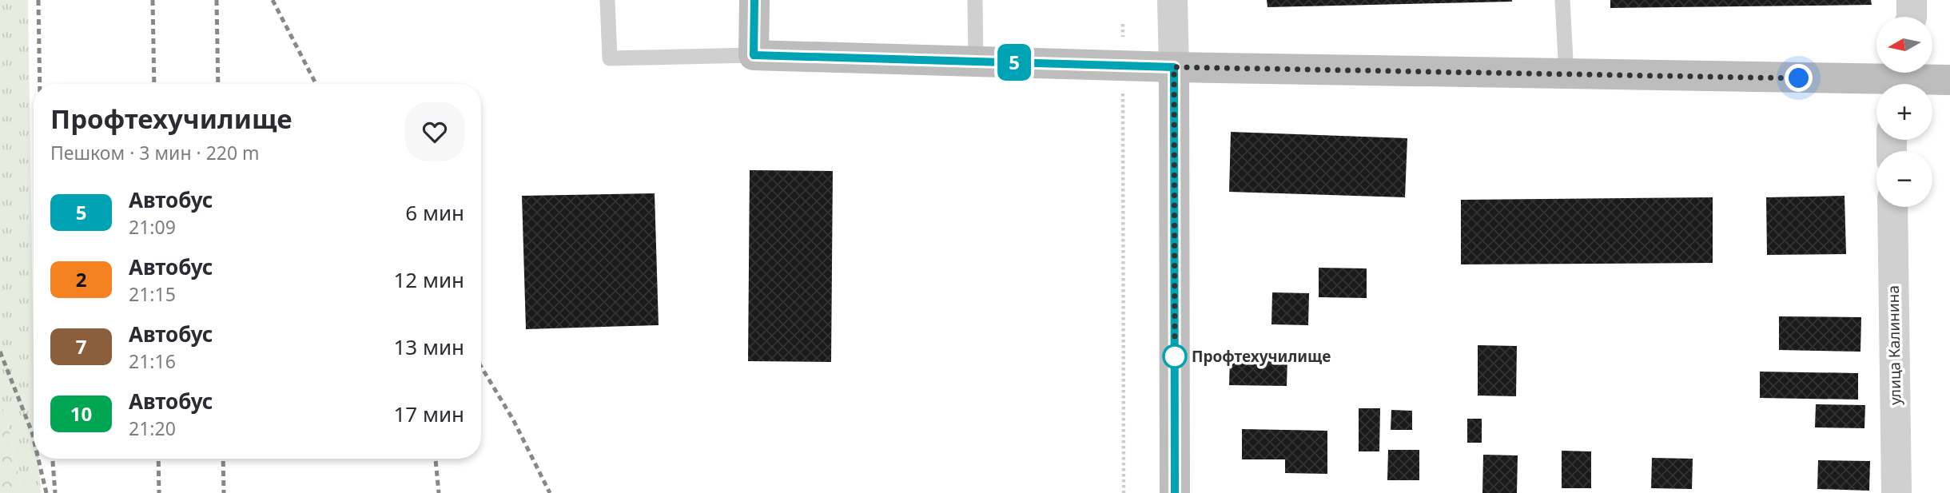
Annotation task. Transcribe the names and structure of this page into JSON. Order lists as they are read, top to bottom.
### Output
{
  "streets": {
    "street": ["улица Калинина"]
  },
  "places": ["Профтехучилище"],
  "lines": ["bus line 5"],
  "north": "left",
  "page": {
    "on_map": "5",
    "map_buttons": ["+", "−"],
    "heading": ["Профтехучилище", "Пешком · 3 мин · 220 m"],
    "list": [
      {
        "mark": "5",
        "name": "Автобус",
        "note": "21:09",
        "value": "6 мин"
      },
      {
        "mark": "2",
        "name": "Автобус",
        "note": "21:15",
        "value": "12 мин"
      },
      {
        "mark": "7",
        "name": "Автобус",
        "note": "21:16",
        "value": "13 мин"
      },
      {
        "mark": "10",
        "name": "Автобус",
        "note": "21:20",
        "value": "17 мин"
      }
    ]
  }
}
